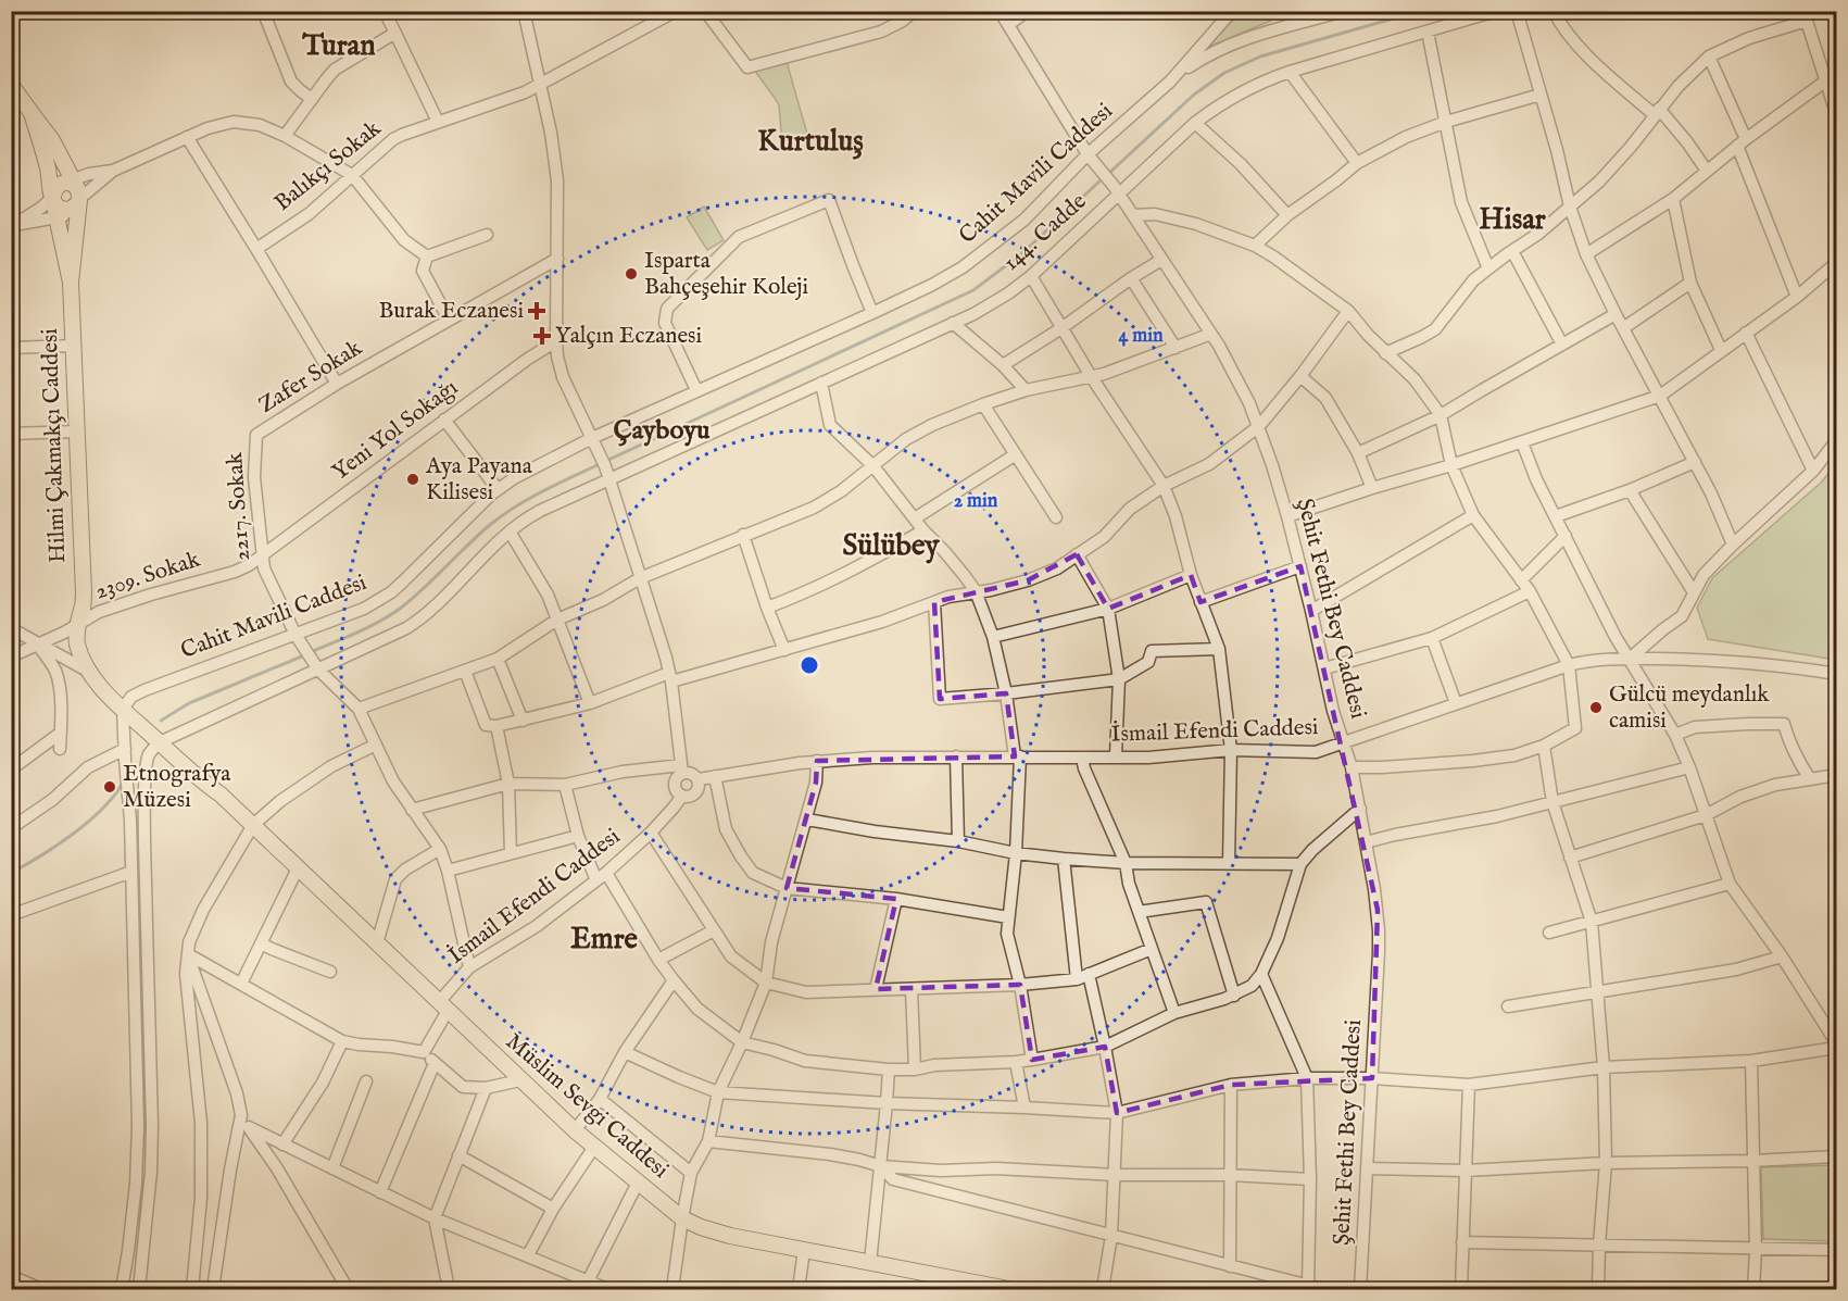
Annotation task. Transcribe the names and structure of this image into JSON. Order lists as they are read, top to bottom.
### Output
{
  "streets": {
    "main road": ["Hilmi Çakmakçı Caddesi", "Müslim Sevgi Caddesi"],
    "street": [
      "Balıkçı Sokak",
      "Cahit Mavili Caddesi",
      "144. Cadde",
      "Zafer Sokak",
      "Yeni Yol Sokağı",
      "2217. Sokak",
      "2309. Sokak",
      "Şehit Fethi Bey Caddesi",
      "İsmail Efendi Caddesi"
    ]
  },
  "crossings": [
    ["Cahit Mavili Caddesi", "2217. Sokak"],
    ["Cahit Mavili Caddesi", "Şehit Fethi Bey Caddesi"],
    ["Cahit Mavili Caddesi", "Müslim Sevgi Caddesi"],
    ["144. Cadde", "2217. Sokak"],
    ["144. Cadde", "Şehit Fethi Bey Caddesi"],
    ["144. Cadde", "Müslim Sevgi Caddesi"],
    ["Zafer Sokak", "2217. Sokak"],
    ["Yeni Yol Sokağı", "2217. Sokak"],
    ["Yeni Yol Sokağı", "2309. Sokak"],
    ["Hilmi Çakmakçı Caddesi", "Müslim Sevgi Caddesi"],
    ["2217. Sokak", "2309. Sokak"],
    ["2309. Sokak", "Müslim Sevgi Caddesi"],
    ["Şehit Fethi Bey Caddesi", "İsmail Efendi Caddesi"],
    ["İsmail Efendi Caddesi", "Müslim Sevgi Caddesi"]
  ],
  "districts": [
    "Turan",
    "Kurtuluş",
    "Hisar",
    "Çayboyu",
    "Sülübey",
    "Emre"
  ],
  "places": {
    "other": [
      "Isparta Bahçeşehir Koleji",
      "Aya Payana Kilisesi",
      "Gülcü meydanlık camisi",
      "Etnografya Müzesi"
    ],
    "health": ["Burak Eczanesi", "Yalçın Eczanesi"]
  },
  "rings": ["4 min", "2 min"]
}
